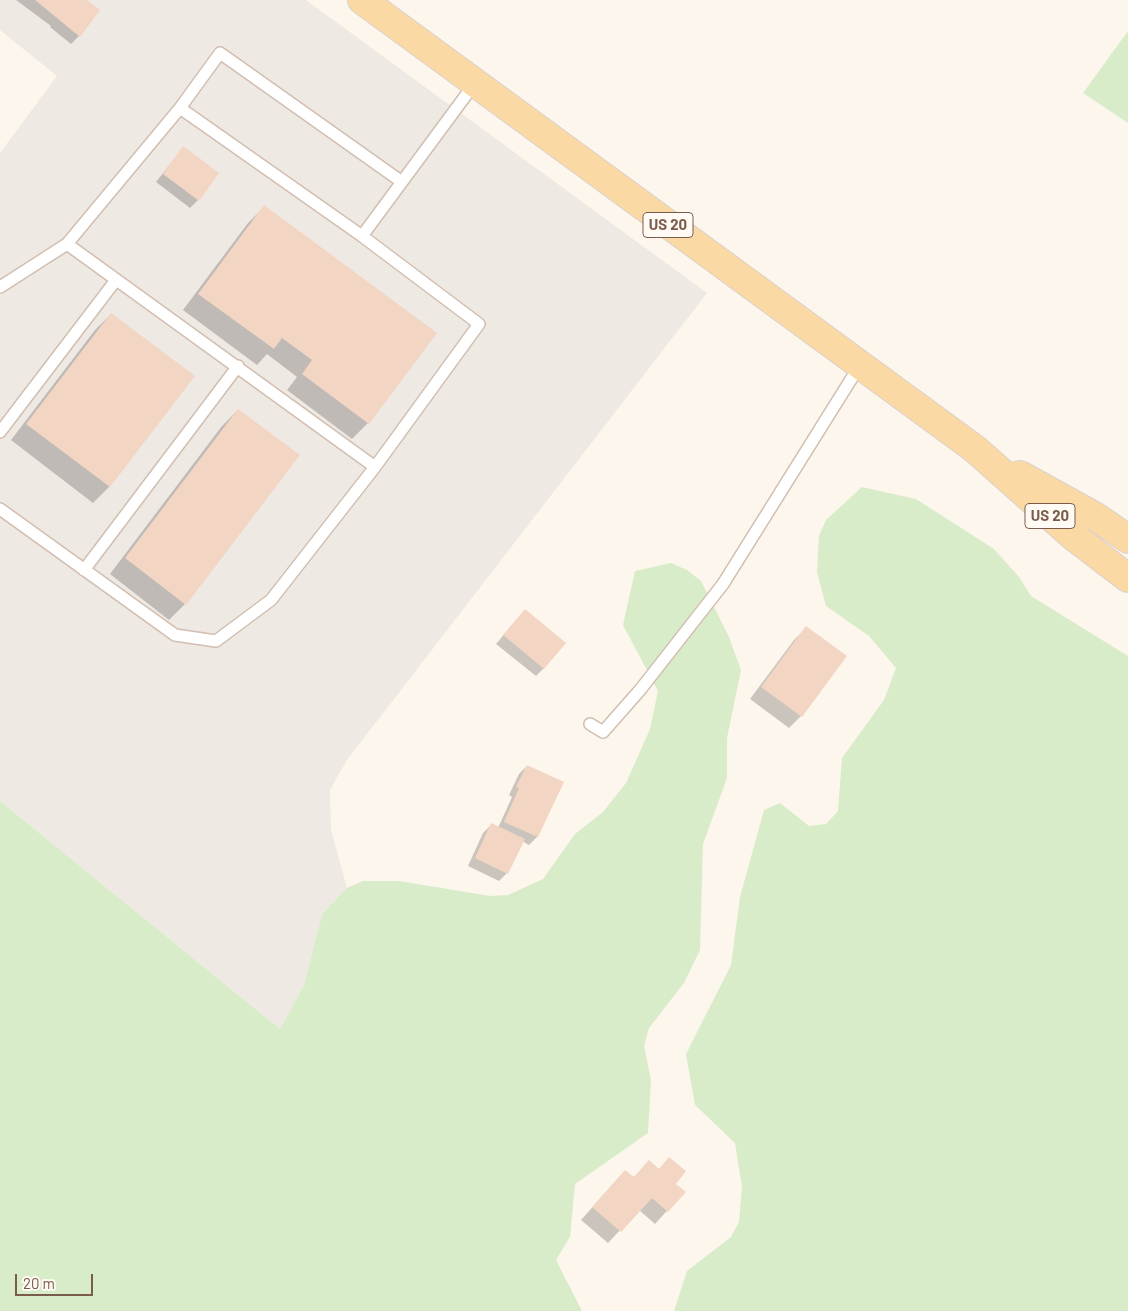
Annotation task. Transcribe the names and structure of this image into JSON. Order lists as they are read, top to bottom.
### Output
{
  "streets": {
    "main road": ["US 20"]
  },
  "scale_bar": "20 m"
}
